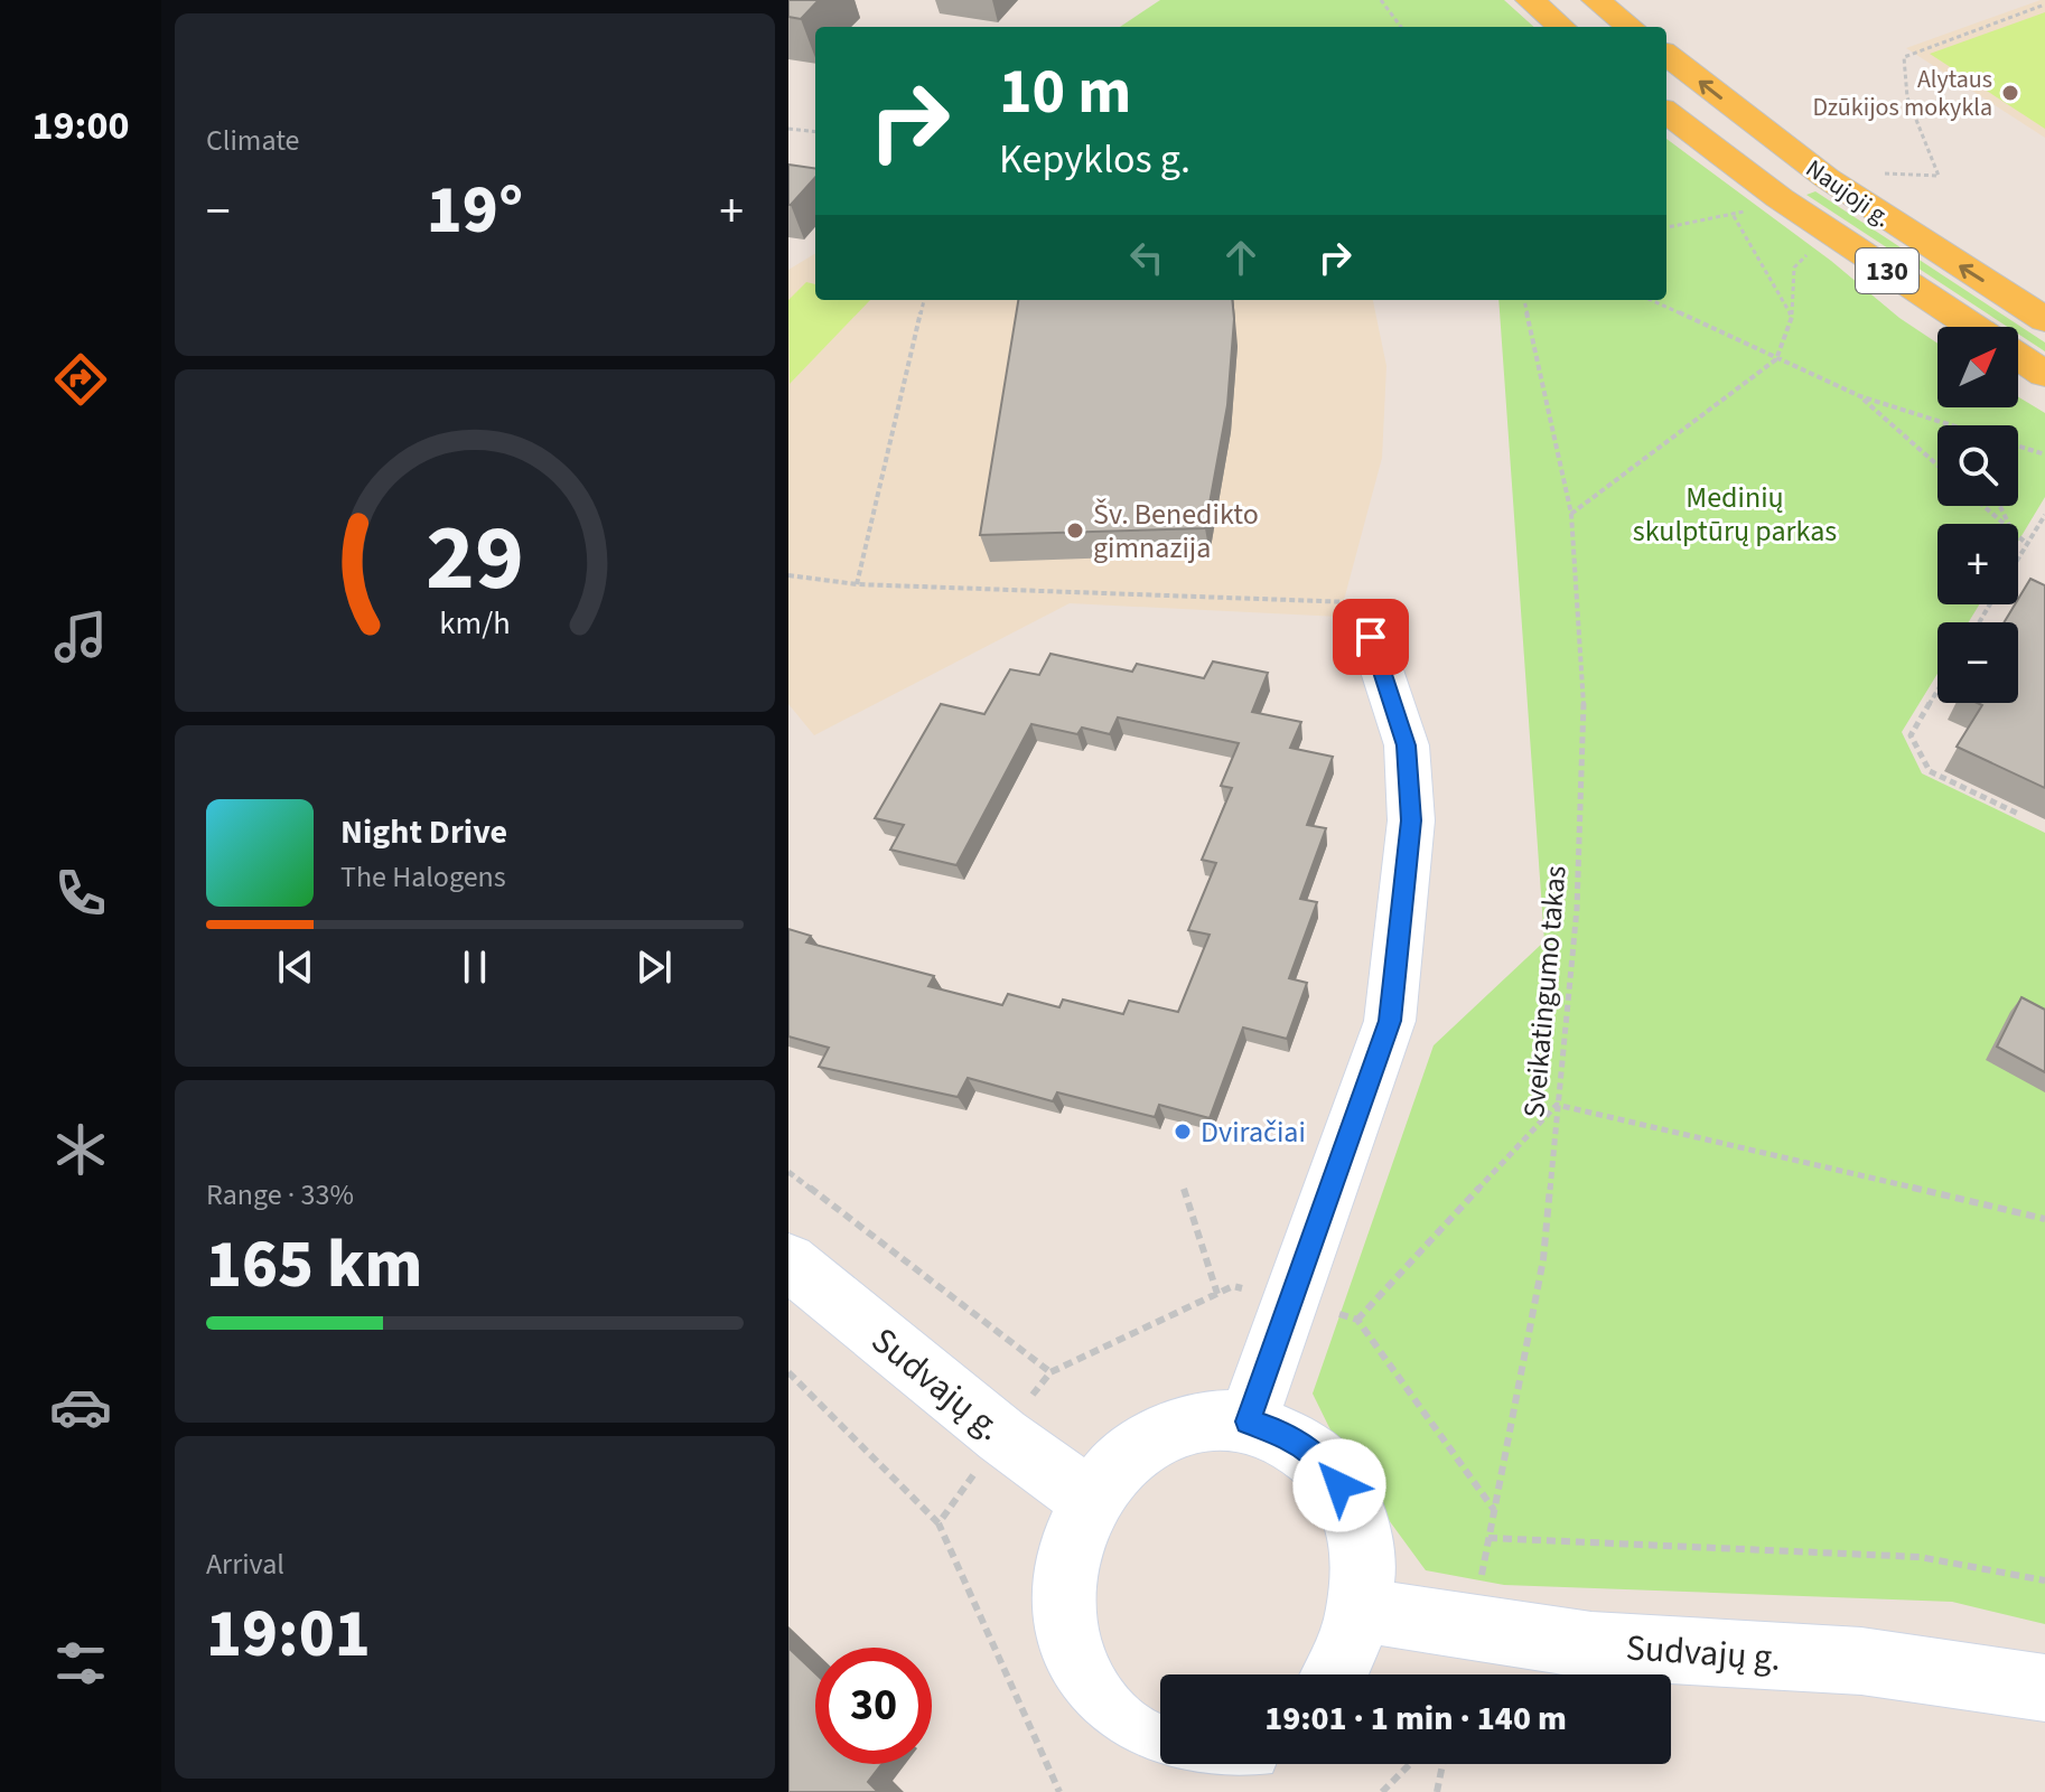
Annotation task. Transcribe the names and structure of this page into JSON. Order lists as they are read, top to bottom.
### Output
{
  "streets": {
    "main road": ["Naujoji g.", "130"],
    "street": ["Sudvajų g."],
    "path": ["Sveikatingumo takas"]
  },
  "crossings": [
    ["Sveikatingumo takas", "Sudvajų g."]
  ],
  "parks": ["Medinių skulptūrų parkas"],
  "places": ["Alytaus Dzūkijos mokykla", "Šv. Benedikto gimnazija", "Dviračiai"],
  "north": "top right",
  "page": {
    "tabs": "19:00",
    "tile": [
      "Climate",
      ["Range · 33%", "165 km"],
      ["Arrival", "19:01"]
    ],
    "turn": ["10 m", "Kepyklos g."],
    "heat": ["−", "19°", "+"],
    "map_buttons": ["+", "−"],
    "song": ["Night Drive", "The Halogens"],
    "limit": "30",
    "trip": "19:01 · 1 min · 140 m",
    "gauge": ["29", "km/h"]
  }
}
